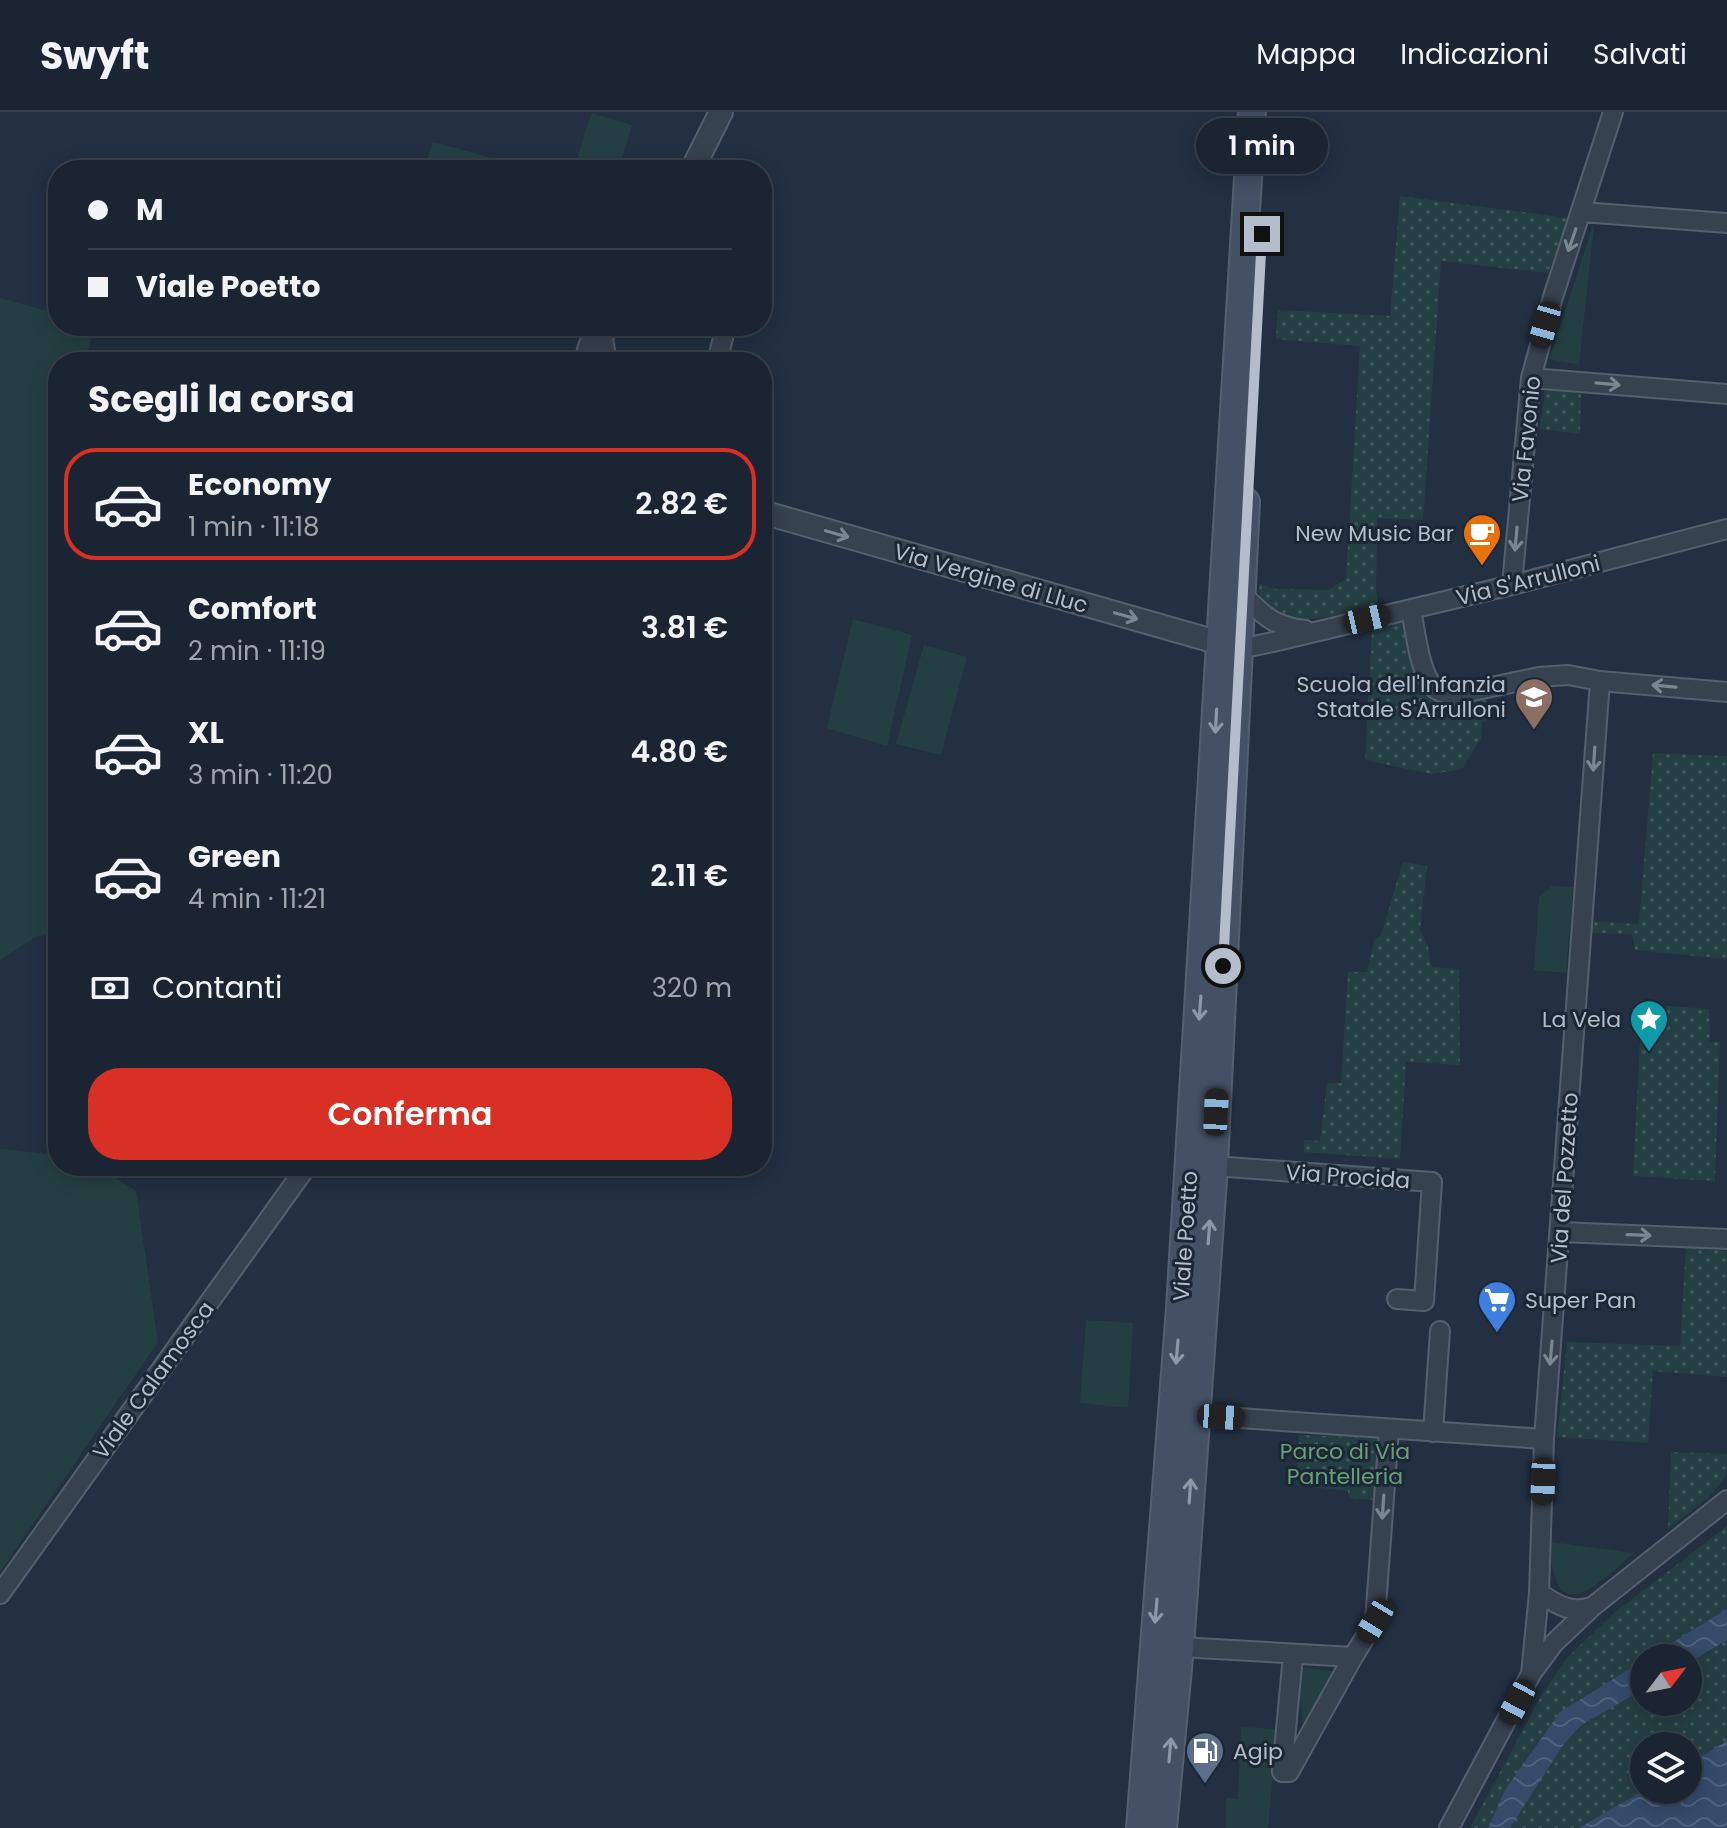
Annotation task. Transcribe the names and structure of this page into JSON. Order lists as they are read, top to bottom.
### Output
{
  "streets": {
    "main road": ["Viale Poetto"],
    "street": [
      "Via Favonio",
      "Via Vergine di Lluc",
      "Via S'Arrulloni",
      "Via Procida",
      "Via del Pozzetto",
      "Viale Calamosca"
    ]
  },
  "crossings": [
    ["Via Favonio", "Via S'Arrulloni"],
    ["Via Vergine di Lluc", "Via S'Arrulloni"],
    ["Via Vergine di Lluc", "Viale Poetto"],
    ["Via S'Arrulloni", "Viale Poetto"],
    ["Via Procida", "Viale Poetto"]
  ],
  "one_way": ["Via Favonio", "Via Vergine di Lluc", "Via del Pozzetto"],
  "parks": ["Parco di Via Pantelleria"],
  "places": {
    "cafe": ["New Music Bar"],
    "school or university": ["Scuola dell'Infanzia Statale S'Arrulloni"],
    "place": ["La Vela"],
    "supermarket": ["Super Pan"],
    "fuel station": ["Agip"]
  },
  "north": "top right",
  "page": {
    "header": "Swyft",
    "nav": ["Mappa", "Indicazioni", "Salvati"],
    "bubble": "1 min",
    "banner": ["M", "Viale Poetto"],
    "heading": "Scegli la corsa",
    "list": [
      {
        "name": "Economy",
        "note": "1 min · 11:18",
        "value": "2.82 €"
      },
      {
        "name": "Comfort",
        "note": "2 min · 11:19",
        "value": "3.81 €"
      },
      {
        "name": "XL",
        "note": "3 min · 11:20",
        "value": "4.80 €"
      },
      {
        "name": "Green",
        "note": "4 min · 11:21",
        "value": "2.11 €"
      }
    ],
    "pay": ["Contanti", "320 m"],
    "buttons": "Conferma"
  }
}
